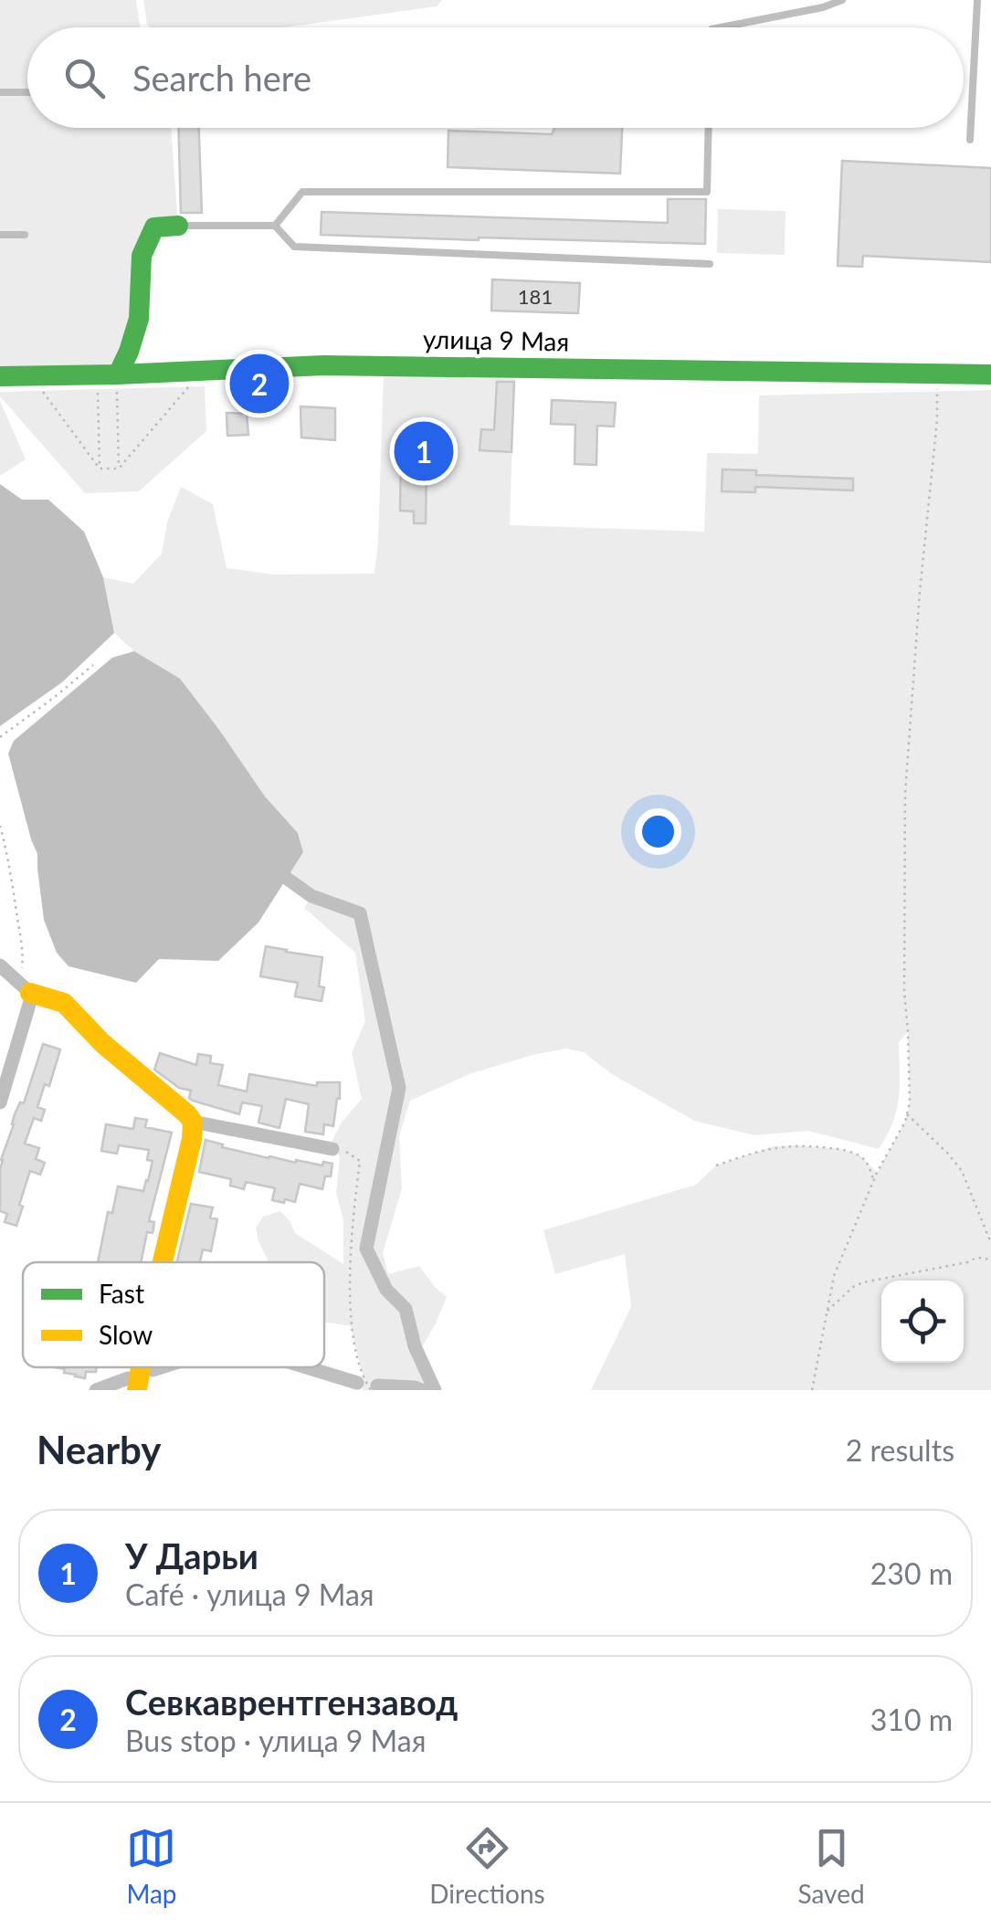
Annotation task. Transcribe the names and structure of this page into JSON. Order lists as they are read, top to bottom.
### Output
{
  "streets": {
    "street": ["улица 9 Мая"]
  },
  "house_numbers": ["181"],
  "legend": ["Fast", "Slow"],
  "page": {
    "search": "Search here",
    "pins": ["2", "1"],
    "heading": ["Nearby", "2 results"],
    "list": [
      {
        "mark": "1",
        "name": "У Дарьи",
        "note": "Café · улица 9 Мая",
        "value": "230 m"
      },
      {
        "mark": "2",
        "name": "Севкаврентгензавод",
        "note": "Bus stop · улица 9 Мая",
        "value": "310 m"
      }
    ],
    "nav": ["Map", "Directions", "Saved"]
  }
}
